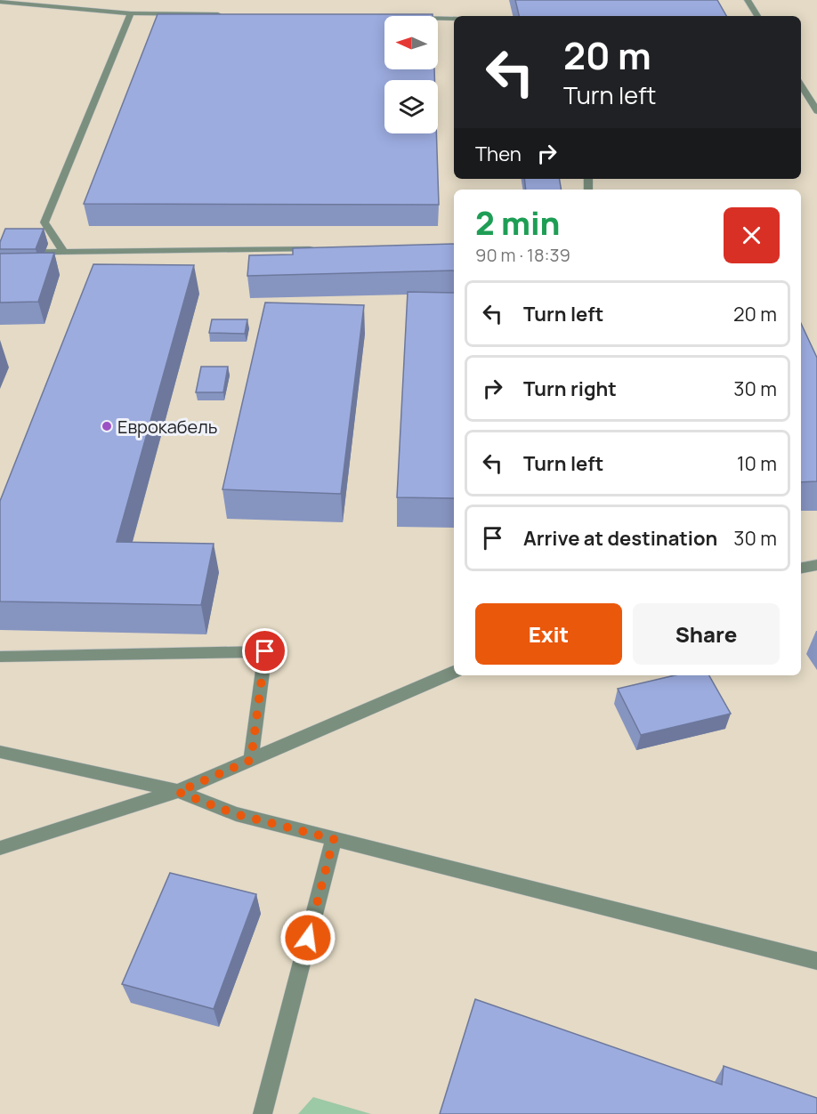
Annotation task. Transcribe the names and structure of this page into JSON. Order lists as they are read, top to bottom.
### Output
{
  "places": ["Еврокабель"],
  "north": "left",
  "page": {
    "turn": ["20 m", "Turn left"],
    "then": "Then",
    "heading": ["2 min", "90 m · 18:39"],
    "list": [
      {
        "name": "Turn left",
        "value": "20 m"
      },
      {
        "name": "Turn right",
        "value": "30 m"
      },
      {
        "name": "Turn left",
        "value": "10 m"
      },
      {
        "name": "Arrive at destination",
        "value": "30 m"
      }
    ],
    "buttons": ["Exit", "Share"]
  }
}
